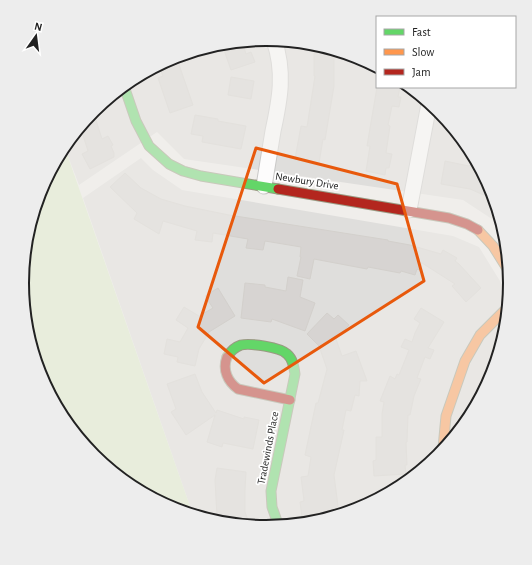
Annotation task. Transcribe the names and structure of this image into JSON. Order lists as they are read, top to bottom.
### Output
{
  "streets": {
    "street": ["Newbury Drive", "Tradewinds Place"]
  },
  "legend": ["Fast", "Slow", "Jam"],
  "north": "top"
}
